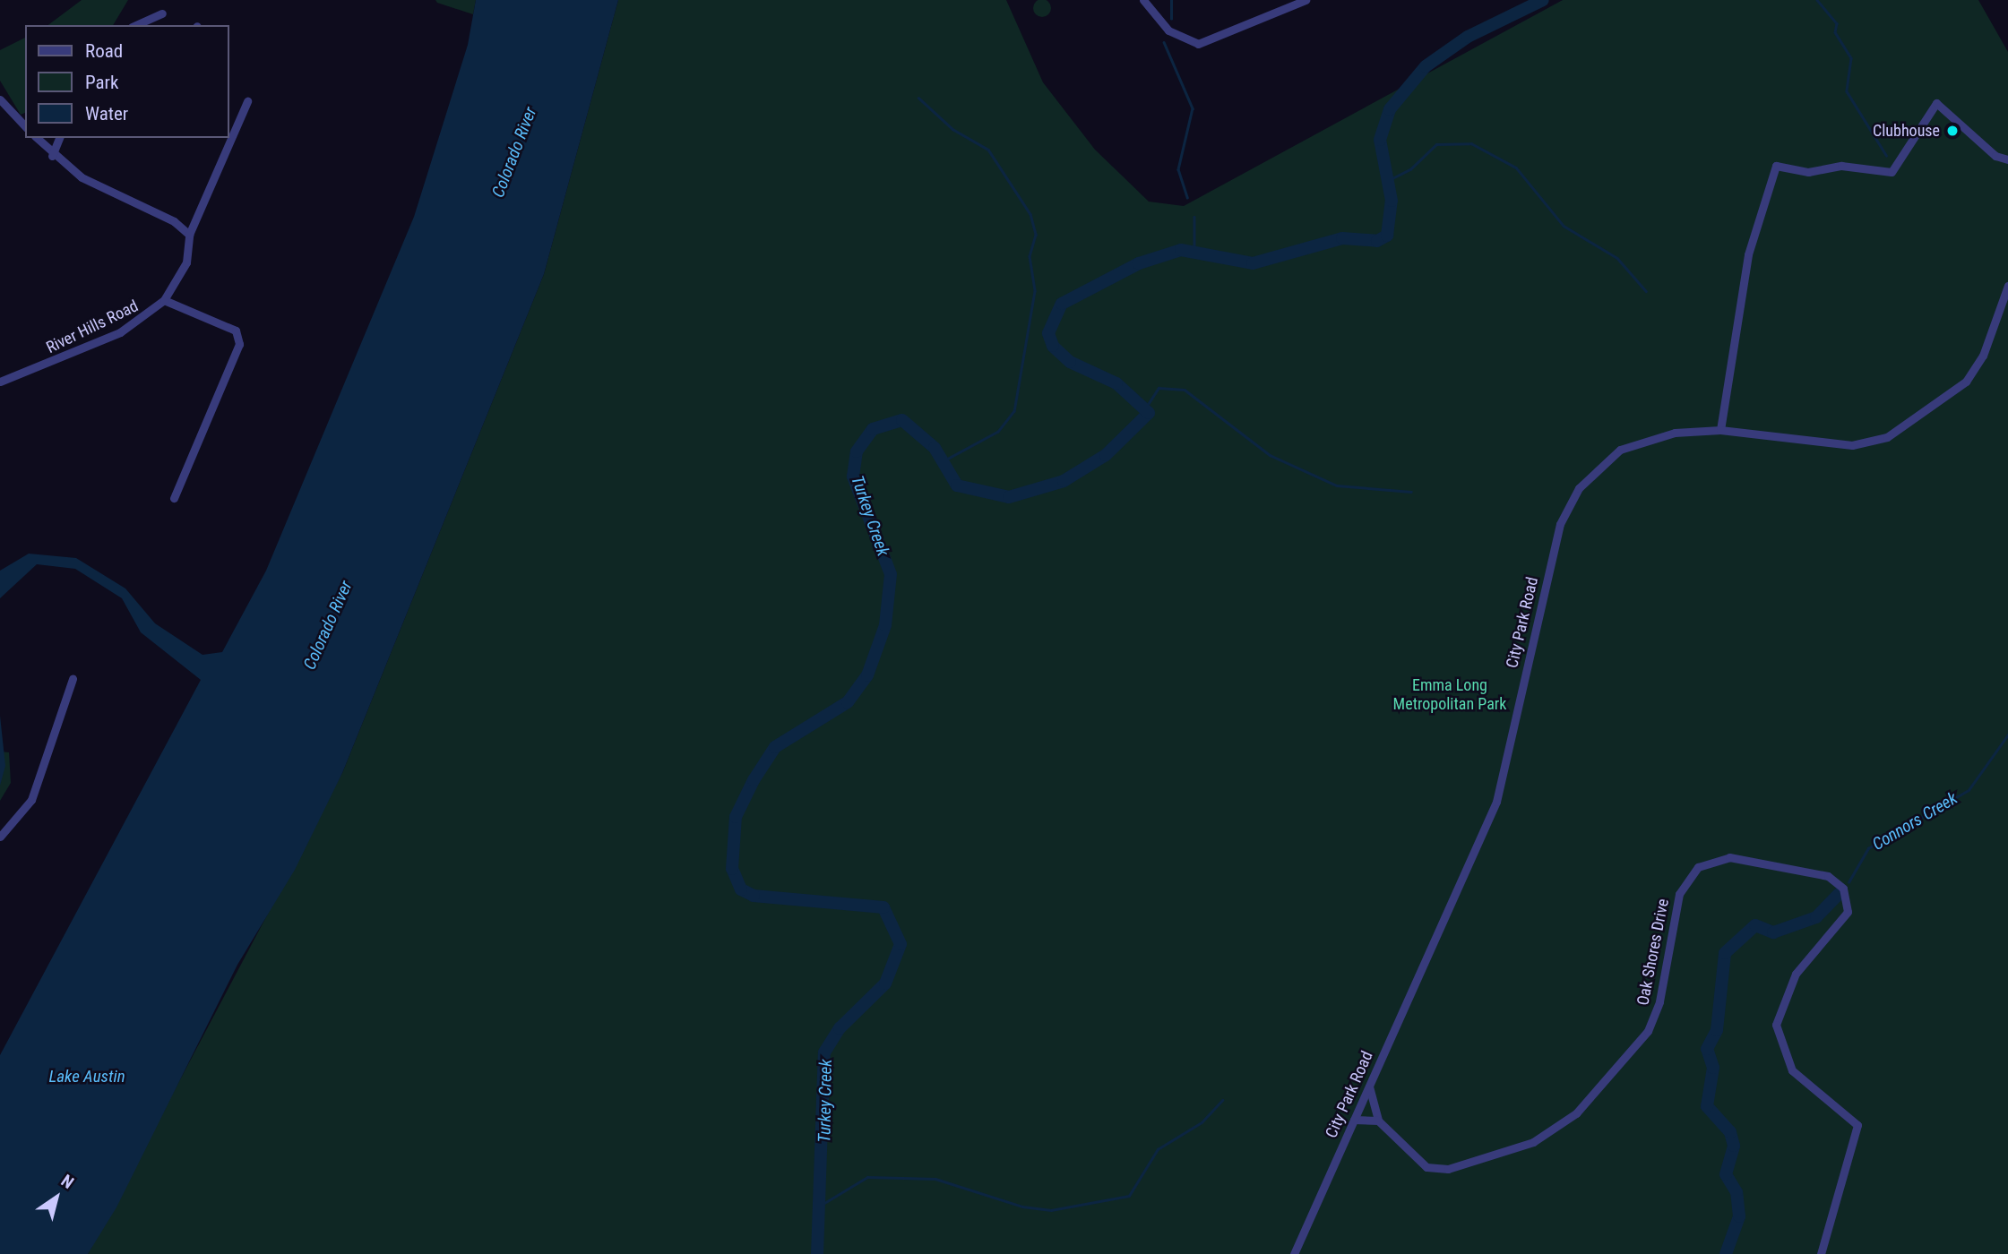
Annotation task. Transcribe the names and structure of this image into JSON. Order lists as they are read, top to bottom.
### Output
{
  "streets": {
    "street": ["River Hills Road", "City Park Road", "Oak Shores Drive"]
  },
  "crossings": [
    ["City Park Road", "Oak Shores Drive"]
  ],
  "water": [
    "Colorado River",
    "Turkey Creek",
    "Connors Creek",
    "Lake Austin"
  ],
  "parks": ["Emma Long Metropolitan Park"],
  "places": ["Clubhouse"],
  "legend": ["Road", "Park", "Water"],
  "north": "top right"
}
